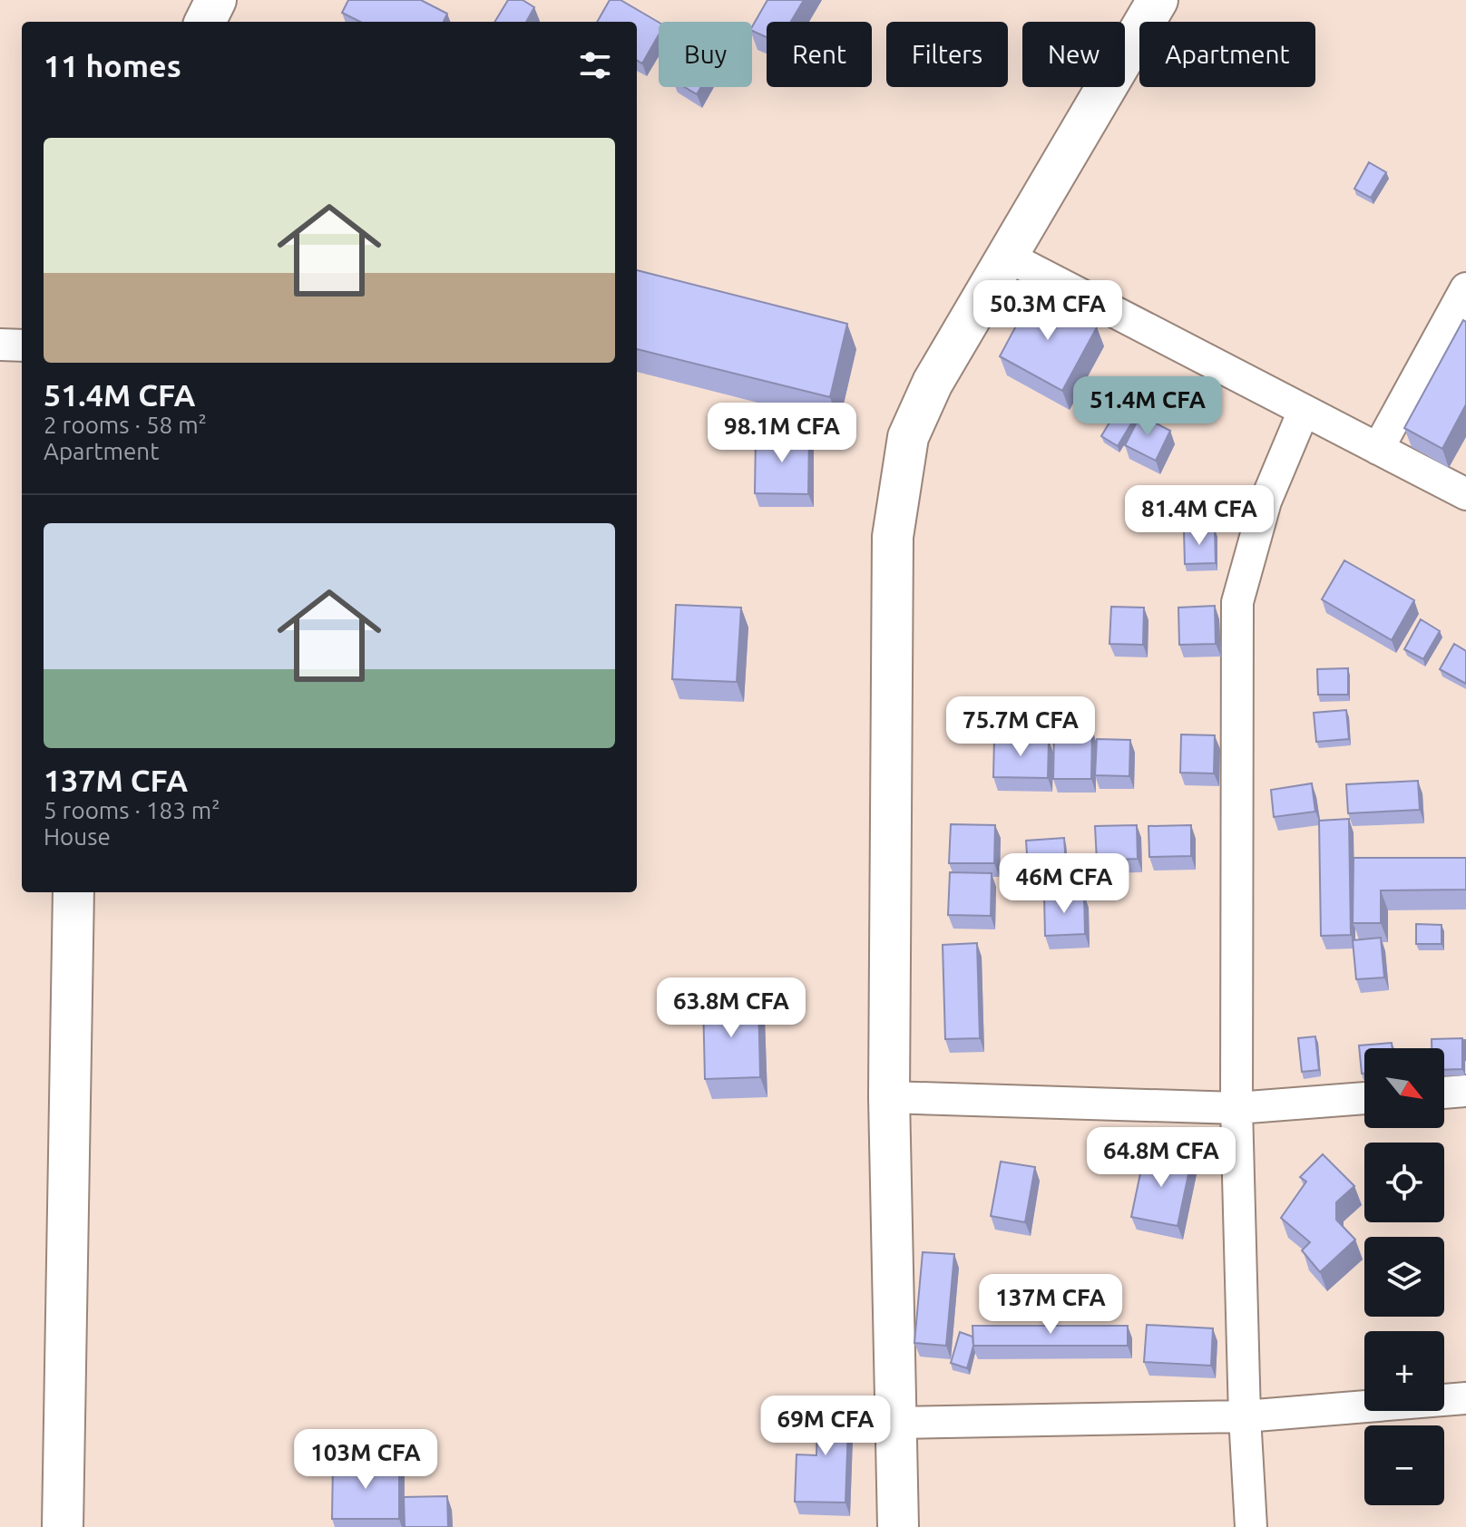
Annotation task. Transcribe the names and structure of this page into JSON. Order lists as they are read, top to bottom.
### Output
{
  "north": "bottom right",
  "page": {
    "chip": [
      "Buy",
      "Rent",
      "Filters",
      "New",
      "Apartment"
    ],
    "heading": "11 homes",
    "list": [
      {
        "name": "51.4M CFA",
        "note": "2 rooms · 58 m² · Apartment"
      },
      {
        "name": "137M CFA",
        "note": "5 rooms · 183 m² · House"
      }
    ],
    "price": [
      "50.3M CFA",
      "51.4M CFA",
      "98.1M CFA",
      "81.4M CFA",
      "75.7M CFA",
      "46M CFA",
      "63.8M CFA",
      "64.8M CFA",
      "137M CFA",
      "69M CFA",
      "103M CFA"
    ],
    "map_buttons": ["+", "−"]
  }
}
